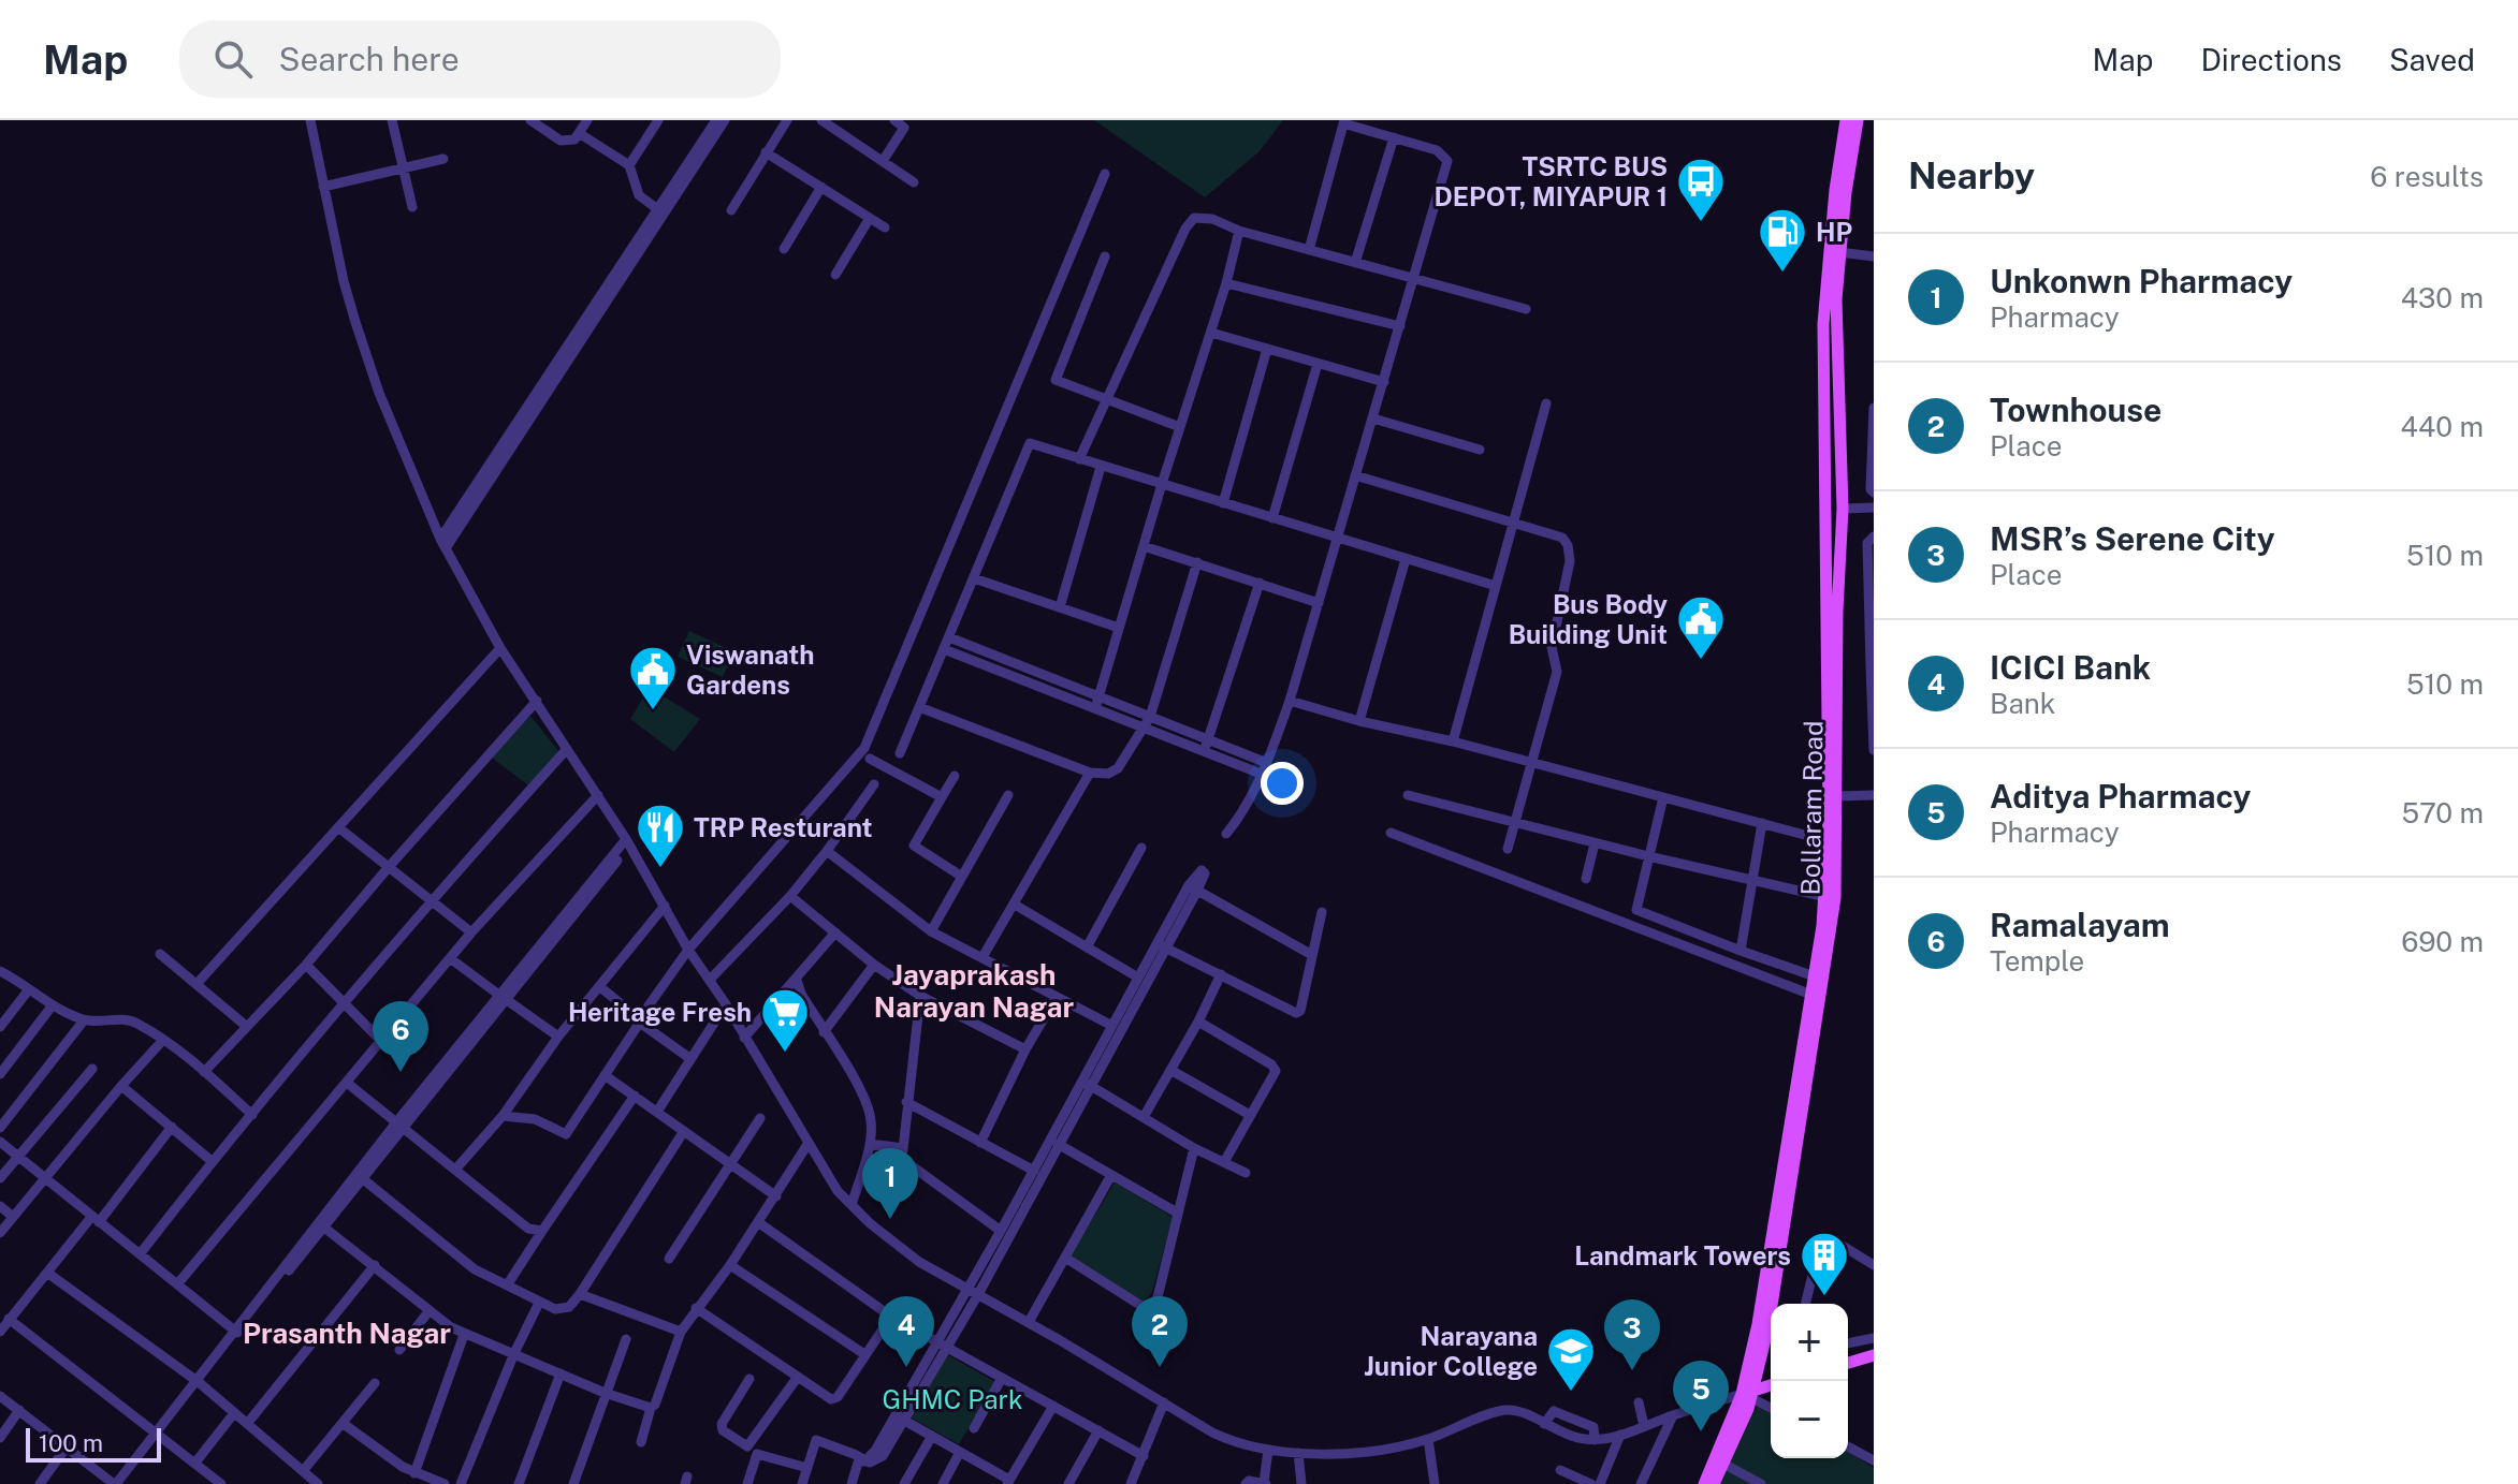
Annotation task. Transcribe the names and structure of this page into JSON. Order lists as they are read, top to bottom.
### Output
{
  "streets": {
    "main road": ["Bollaram Road"]
  },
  "districts": ["Jayaprakash Narayan Nagar", "Prasanth Nagar"],
  "parks": ["GHMC Park"],
  "places": {
    "bus stop": ["TSRTC BUS DEPOT, MIYAPUR 1"],
    "fuel station": ["HP"],
    "public building": ["Bus Body Building Unit", "Viswanath Gardens"],
    "restaurant": ["TRP Resturant"],
    "supermarket": ["Heritage Fresh"],
    "building": ["Landmark Towers"],
    "school or university": ["Narayana Junior College"]
  },
  "scale_bar": "100 m",
  "page": {
    "header": "Map",
    "search": "Search here",
    "nav": ["Map", "Directions", "Saved"],
    "heading": ["Nearby", "6 results"],
    "list": [
      {
        "mark": "1",
        "name": "Unkonwn Pharmacy",
        "note": "Pharmacy",
        "value": "430 m"
      },
      {
        "mark": "2",
        "name": "Townhouse",
        "note": "Place",
        "value": "440 m"
      },
      {
        "mark": "3",
        "name": "MSR’s Serene City",
        "note": "Place",
        "value": "510 m"
      },
      {
        "mark": "4",
        "name": "ICICI Bank",
        "note": "Bank",
        "value": "510 m"
      },
      {
        "mark": "5",
        "name": "Aditya Pharmacy",
        "note": "Pharmacy",
        "value": "570 m"
      },
      {
        "mark": "6",
        "name": "Ramalayam",
        "note": "Temple",
        "value": "690 m"
      }
    ],
    "pins": [
      "6",
      "1",
      "2",
      "4",
      "3",
      "5"
    ],
    "map_buttons": ["+", "−"],
    "scale": "100 m"
  }
}
